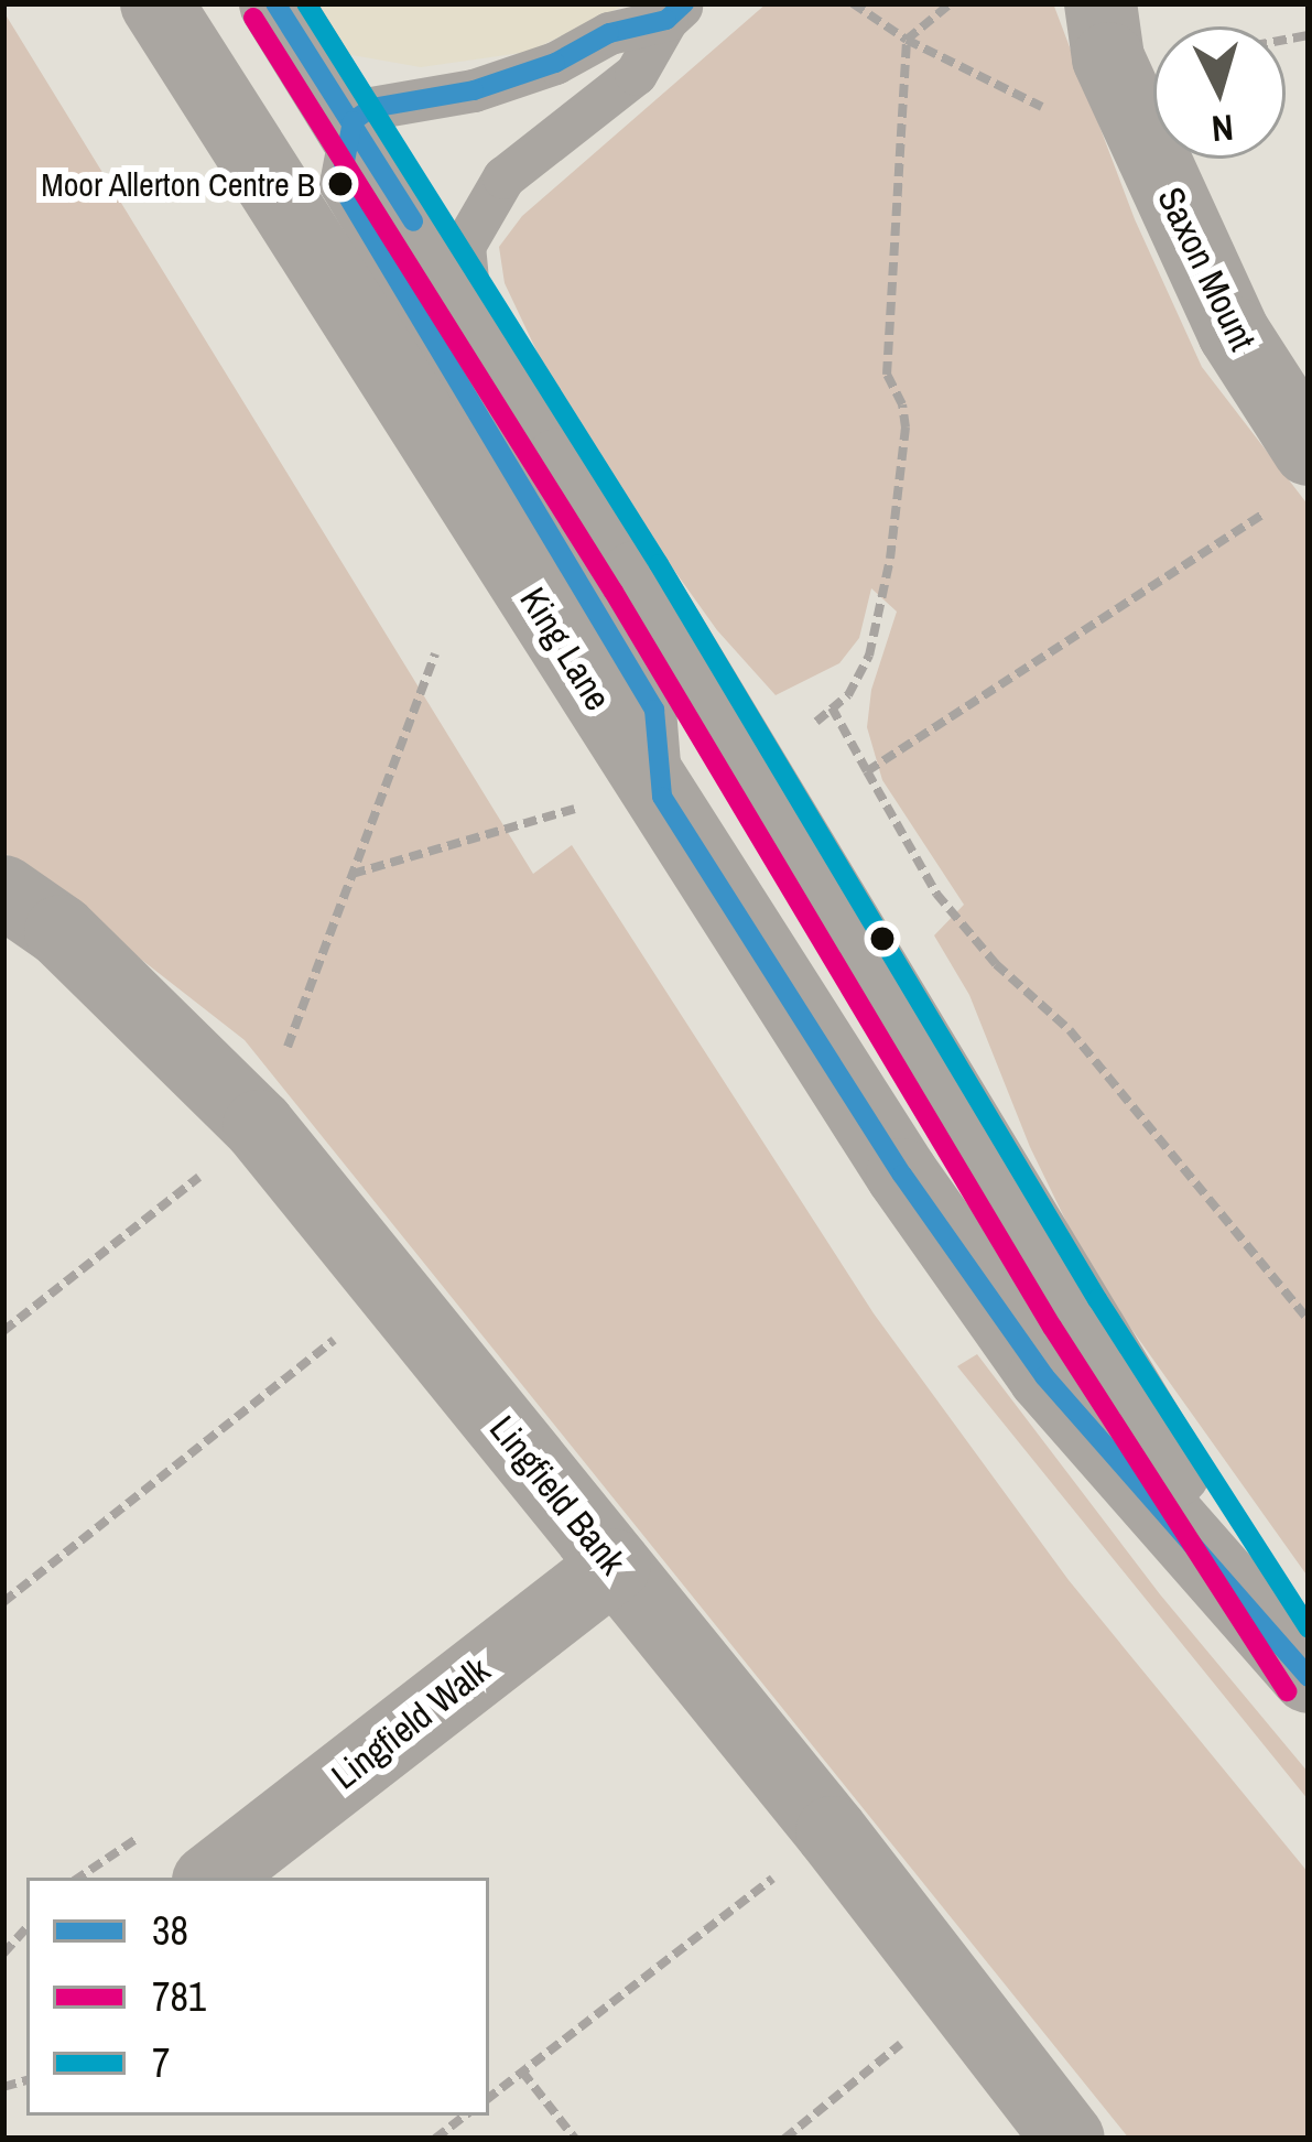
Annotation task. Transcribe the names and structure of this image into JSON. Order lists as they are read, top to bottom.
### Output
{
  "streets": {
    "street": [
      "Saxon Mount",
      "King Lane",
      "Lingfield Bank",
      "Lingfield Walk"
    ]
  },
  "crossings": [
    ["Lingfield Bank", "Lingfield Walk"]
  ],
  "places": ["Moor Allerton Centre B"],
  "lines": ["transit line 38", "transit line 7", "transit line 781"],
  "legend": ["38", "781", "7"],
  "north": "bottom"
}
